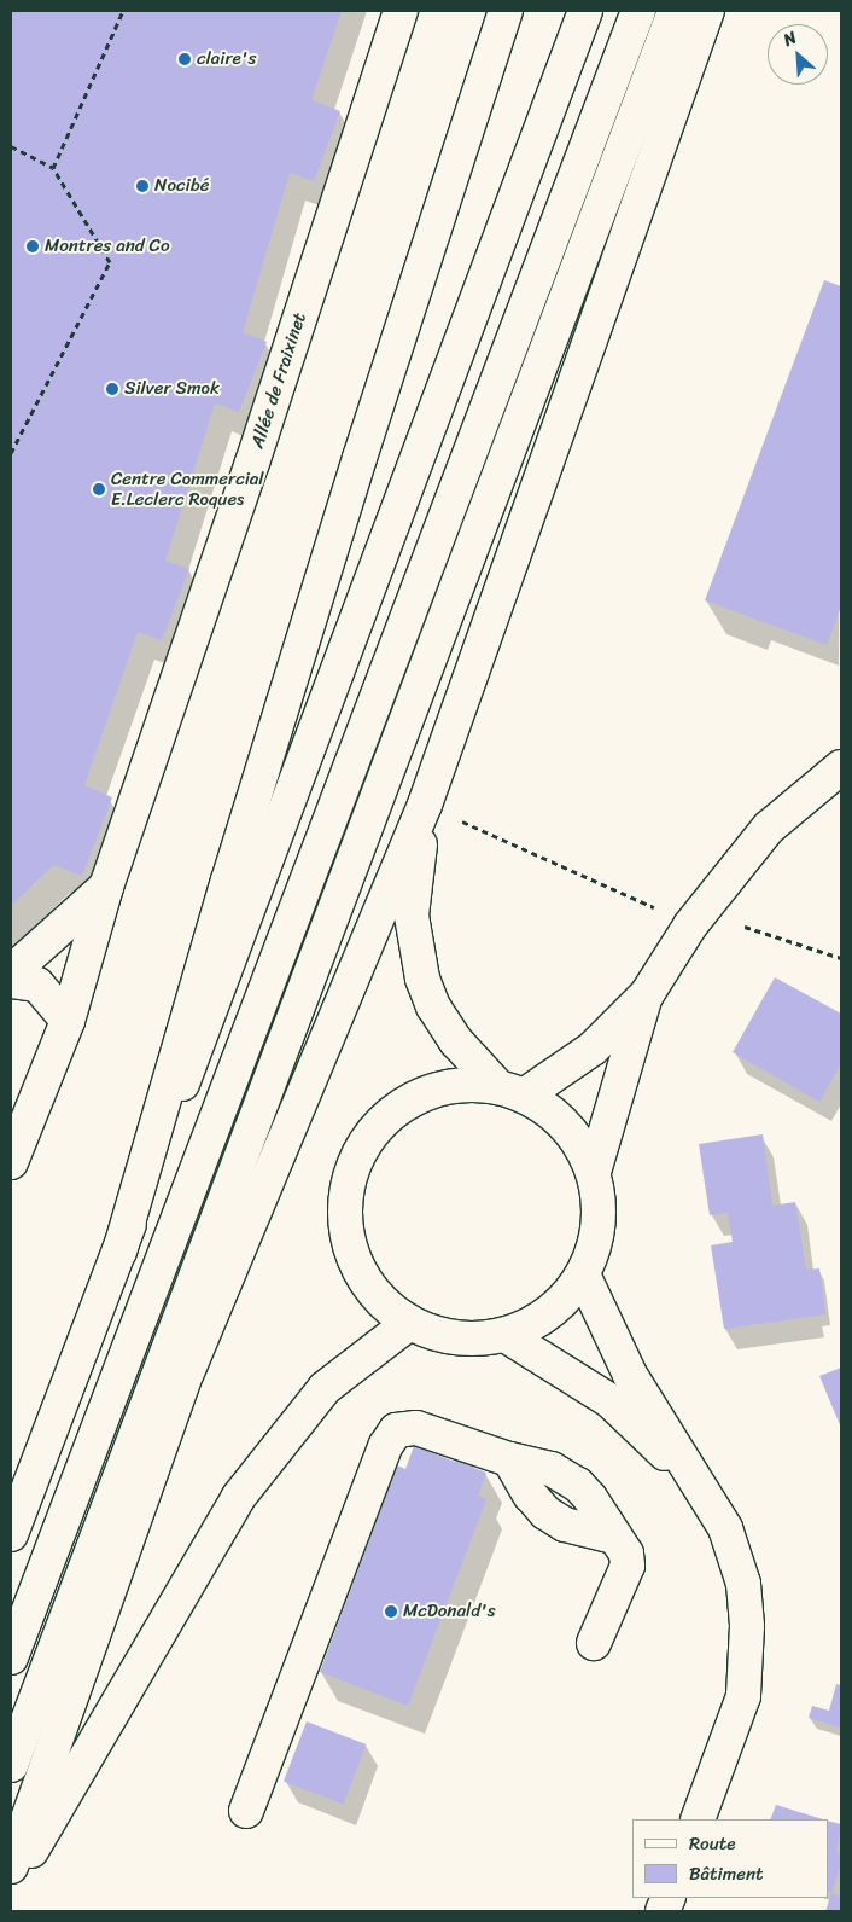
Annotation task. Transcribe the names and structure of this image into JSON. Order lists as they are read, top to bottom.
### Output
{
  "streets": {
    "main road": ["Allée de Fraixinet"]
  },
  "places": [
    "claire's",
    "Nocibé",
    "Montres and Co",
    "Silver Smok",
    "Centre Commercial E.Leclerc Roques",
    "McDonald's"
  ],
  "legend": ["Route", "Bâtiment"],
  "north": "top left"
}
